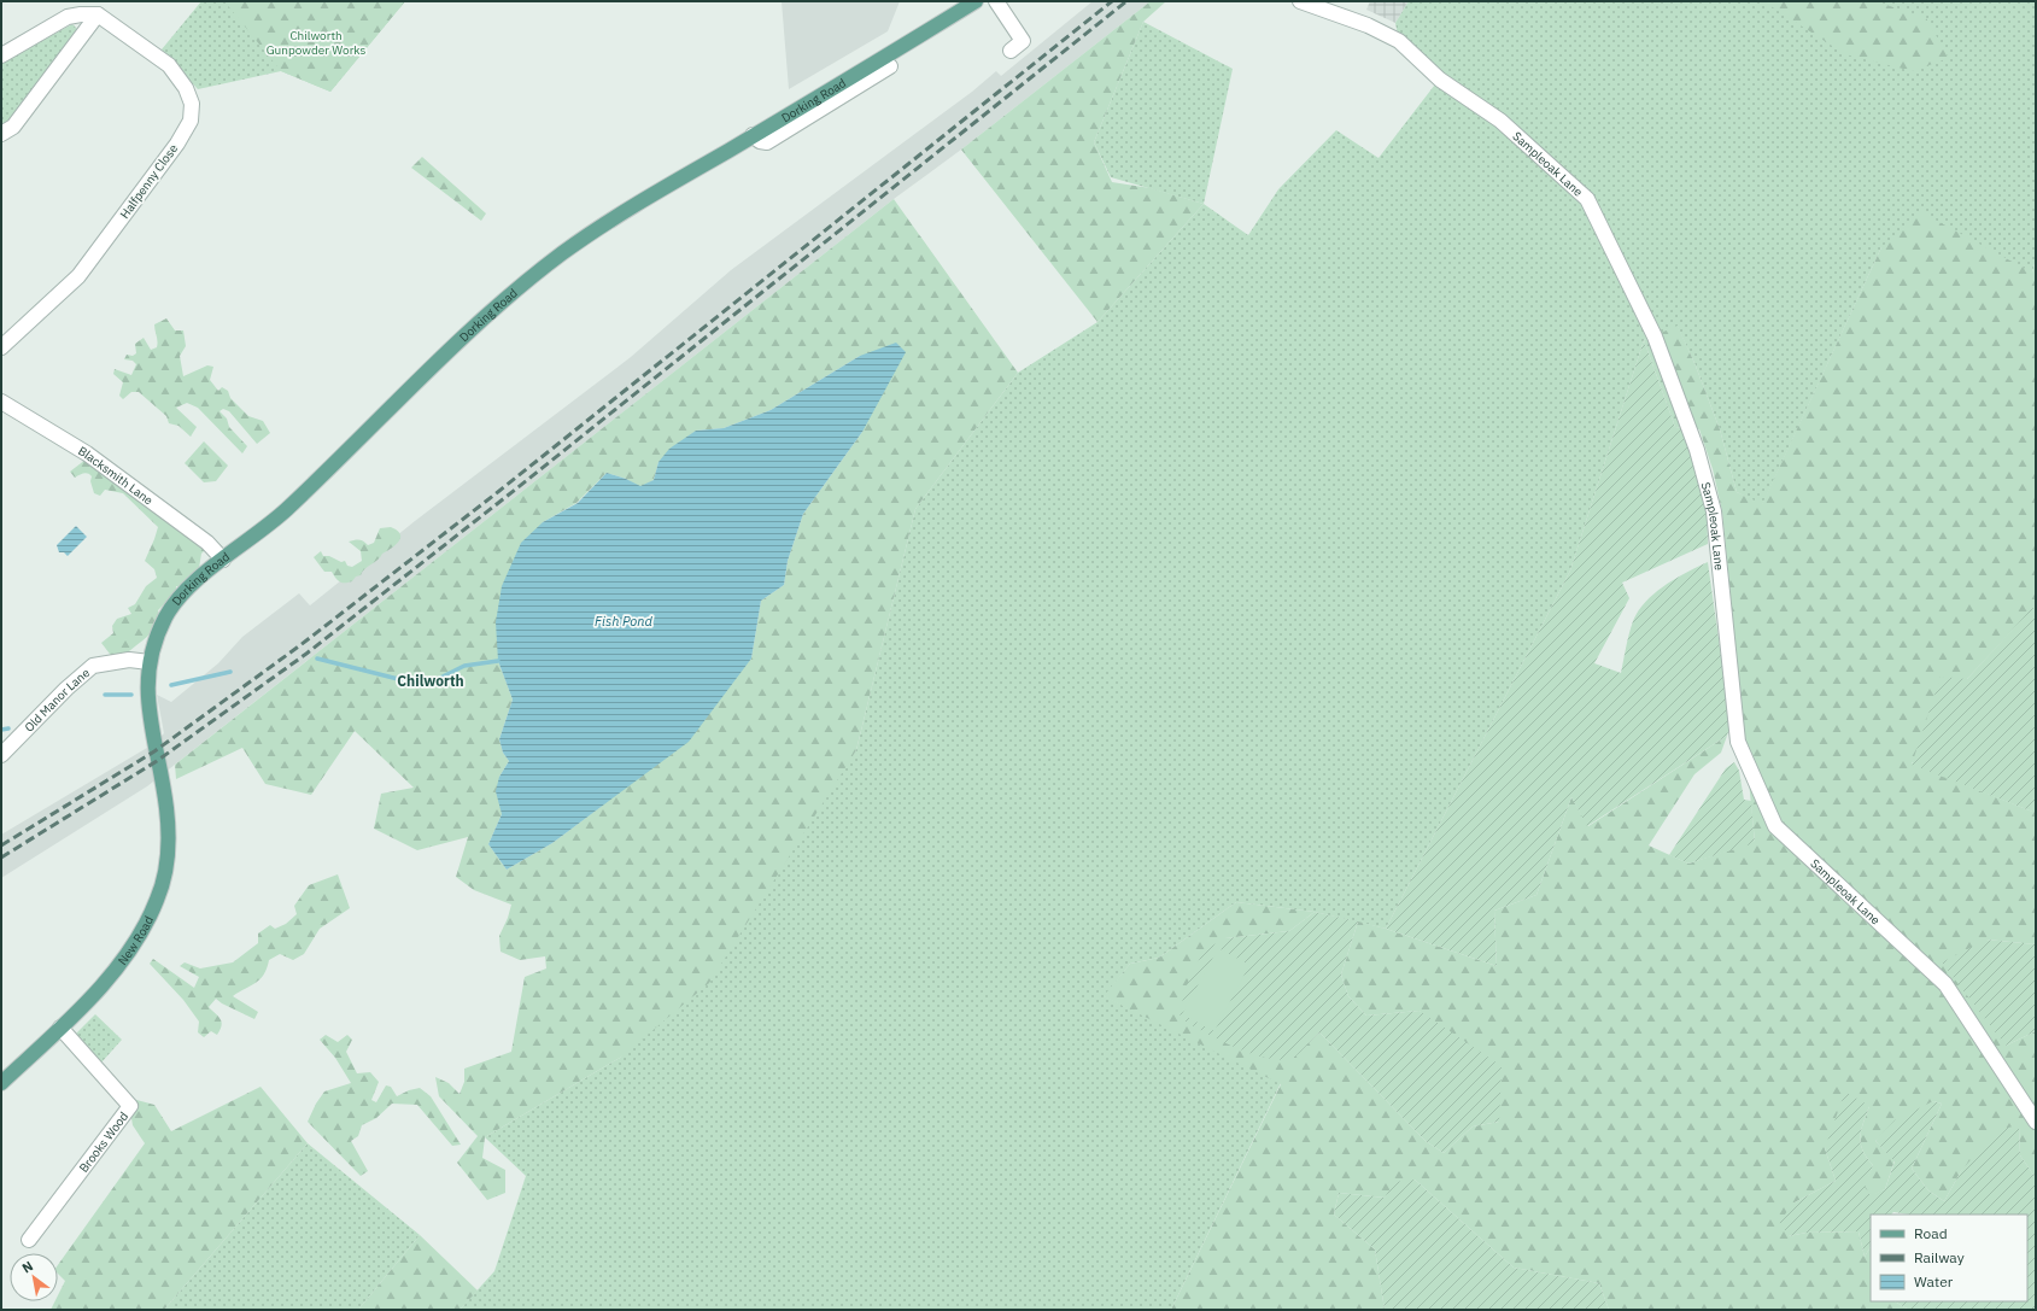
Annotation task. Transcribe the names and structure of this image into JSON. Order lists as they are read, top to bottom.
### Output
{
  "streets": {
    "main road": ["Dorking Road", "New Road"],
    "street": [
      "Sampleoak Lane",
      "Halfpenny Close",
      "Blacksmith Lane",
      "Old Manor Lane",
      "Brooks Wood"
    ]
  },
  "crossings": [
    ["Dorking Road", "Blacksmith Lane"],
    ["Dorking Road", "Old Manor Lane"],
    ["Dorking Road", "New Road"],
    ["New Road", "Brooks Wood"]
  ],
  "districts": ["Chilworth"],
  "water": ["Fish Pond"],
  "parks": ["Chilworth Gunpowder Works"],
  "legend": ["Road", "Railway", "Water"],
  "north": "top left"
}
